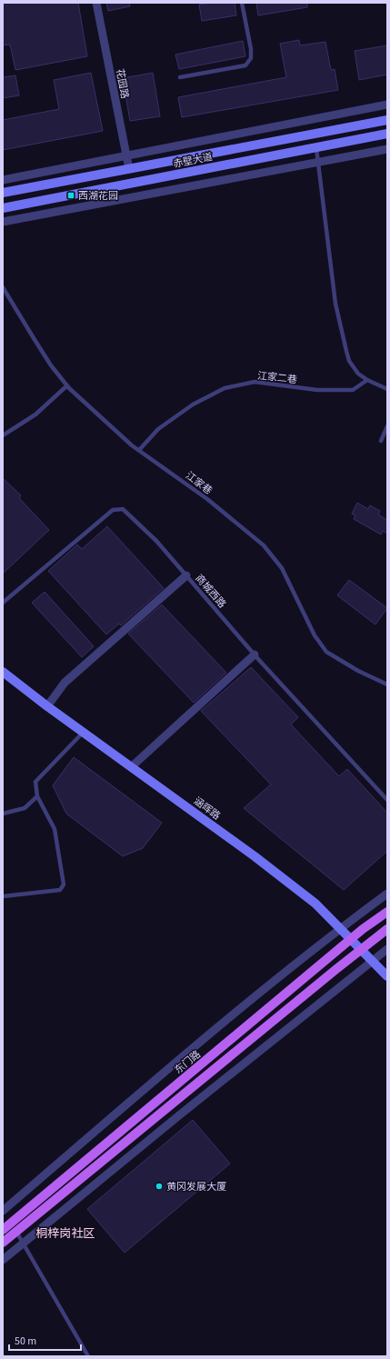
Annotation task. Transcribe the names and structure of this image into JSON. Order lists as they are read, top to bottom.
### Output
{
  "streets": {
    "main road": ["赤壁大道", "涵晖路", "东门路"],
    "street": ["花园路"],
    "lane": ["江家二巷", "江家巷", "商城西路"]
  },
  "crossings": [
    ["花园路", "赤壁大道"],
    ["江家二巷", "江家巷"],
    ["涵晖路", "东门路"]
  ],
  "districts": ["桐梓岗社区"],
  "places": {
    "transit": ["西湖花园"],
    "other": ["黄冈发展大厦"]
  },
  "scale_bar": "50 m"
}
